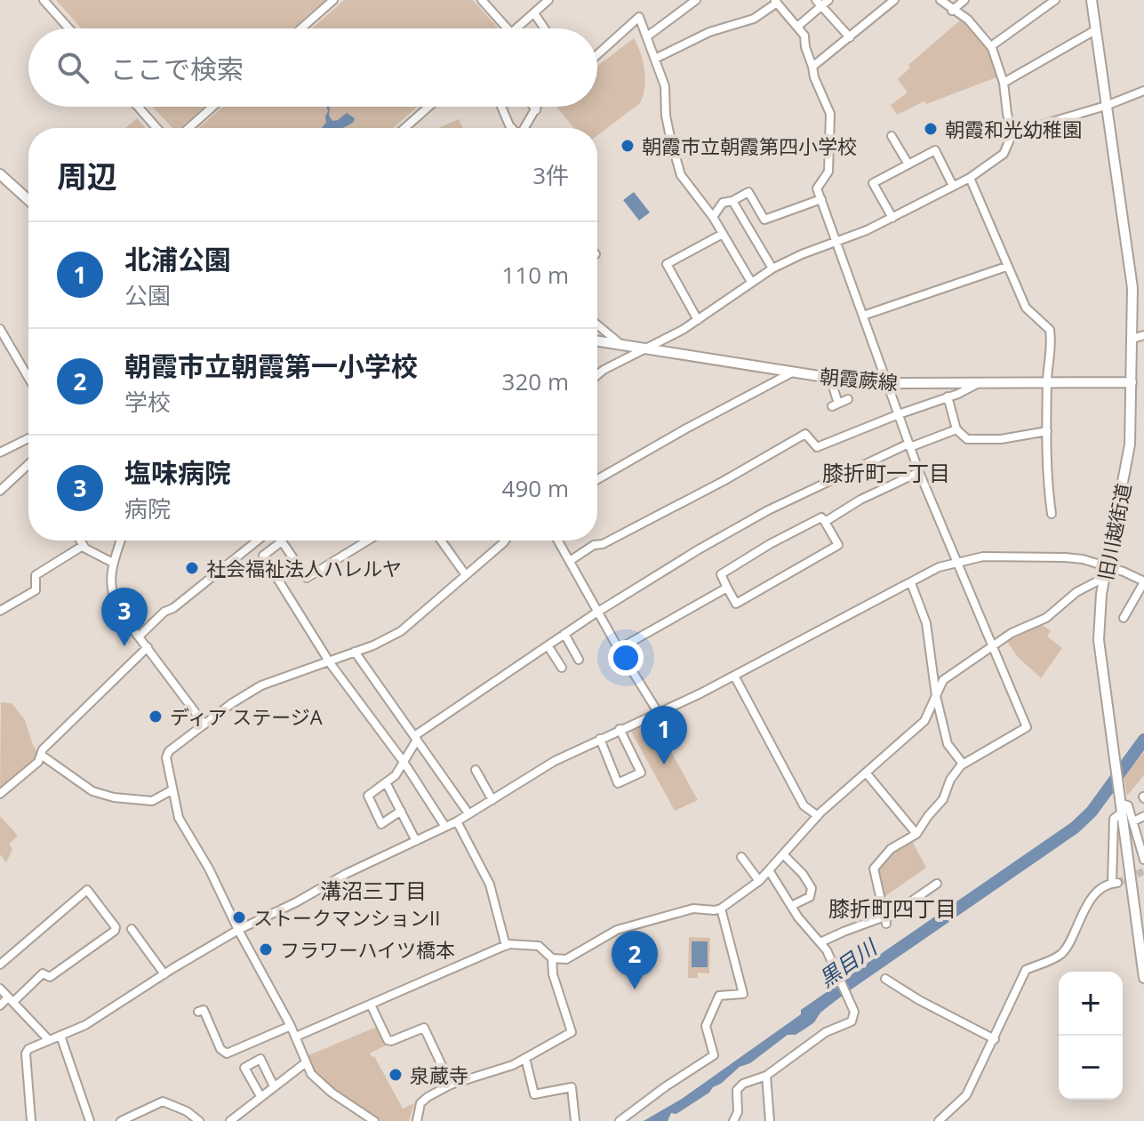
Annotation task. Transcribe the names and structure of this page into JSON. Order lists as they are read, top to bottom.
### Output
{
  "streets": {
    "main road": ["朝霞蕨線", "旧川越街道"]
  },
  "crossings": [
    ["朝霞蕨線", "旧川越街道"]
  ],
  "districts": ["膝折町一丁目", "溝沼三丁目", "膝折町四丁目"],
  "water": ["黒目川"],
  "places": [
    "朝霞和光幼稚園",
    "朝霞市立朝霞第四小学校",
    "社会福祉法人ハレルヤ",
    "ディア ステージA",
    "ストークマンションII",
    "フラワーハイツ橋本",
    "泉蔵寺"
  ],
  "page": {
    "search": "ここで検索",
    "heading": ["周辺", "3件"],
    "list": [
      {
        "mark": "1",
        "name": "北浦公園",
        "note": "公園",
        "value": "110 m"
      },
      {
        "mark": "2",
        "name": "朝霞市立朝霞第一小学校",
        "note": "学校",
        "value": "320 m"
      },
      {
        "mark": "3",
        "name": "塩味病院",
        "note": "病院",
        "value": "490 m"
      }
    ],
    "pins": ["3", "1", "2"],
    "map_buttons": ["+", "−"]
  }
}
